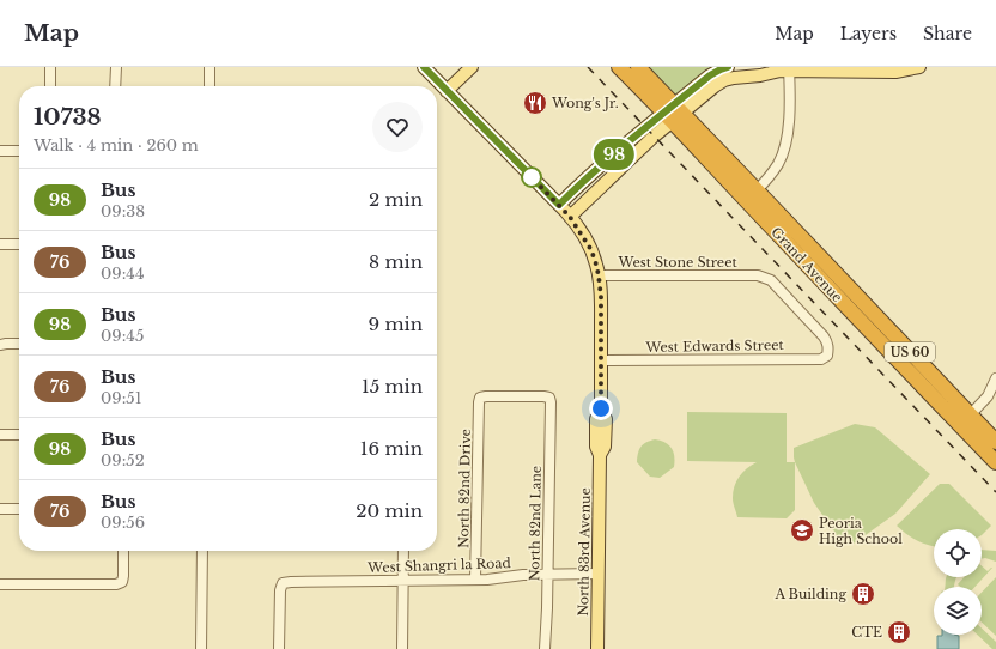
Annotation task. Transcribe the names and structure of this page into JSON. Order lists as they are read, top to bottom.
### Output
{
  "streets": {
    "highway": ["Grand Avenue", "US 60"],
    "main road": ["North 83rd Avenue"],
    "street": [
      "West Stone Street",
      "West Edwards Street",
      "North 82nd Drive",
      "North 82nd Lane",
      "West Shangri la Road"
    ]
  },
  "crossings": [
    ["West Stone Street", "West Edwards Street"],
    ["West Stone Street", "North 83rd Avenue"],
    ["West Edwards Street", "North 83rd Avenue"],
    ["North 82nd Drive", "North 82nd Lane"],
    ["North 82nd Drive", "West Shangri la Road"],
    ["North 82nd Lane", "West Shangri la Road"],
    ["North 83rd Avenue", "West Shangri la Road"]
  ],
  "places": {
    "restaurant": ["Wong's Jr."],
    "school or university": ["Peoria High School"],
    "building": ["A Building", "CTE"]
  },
  "lines": ["bus line 98"],
  "page": {
    "header": "Map",
    "nav": ["Map", "Layers", "Share"],
    "on_map": "98",
    "heading": ["10738", "Walk · 4 min · 260 m"],
    "list": [
      {
        "mark": "98",
        "name": "Bus",
        "note": "09:38",
        "value": "2 min"
      },
      {
        "mark": "76",
        "name": "Bus",
        "note": "09:44",
        "value": "8 min"
      },
      {
        "mark": "98",
        "name": "Bus",
        "note": "09:45",
        "value": "9 min"
      },
      {
        "mark": "76",
        "name": "Bus",
        "note": "09:51",
        "value": "15 min"
      },
      {
        "mark": "98",
        "name": "Bus",
        "note": "09:52",
        "value": "16 min"
      },
      {
        "mark": "76",
        "name": "Bus",
        "note": "09:56",
        "value": "20 min"
      }
    ]
  }
}
